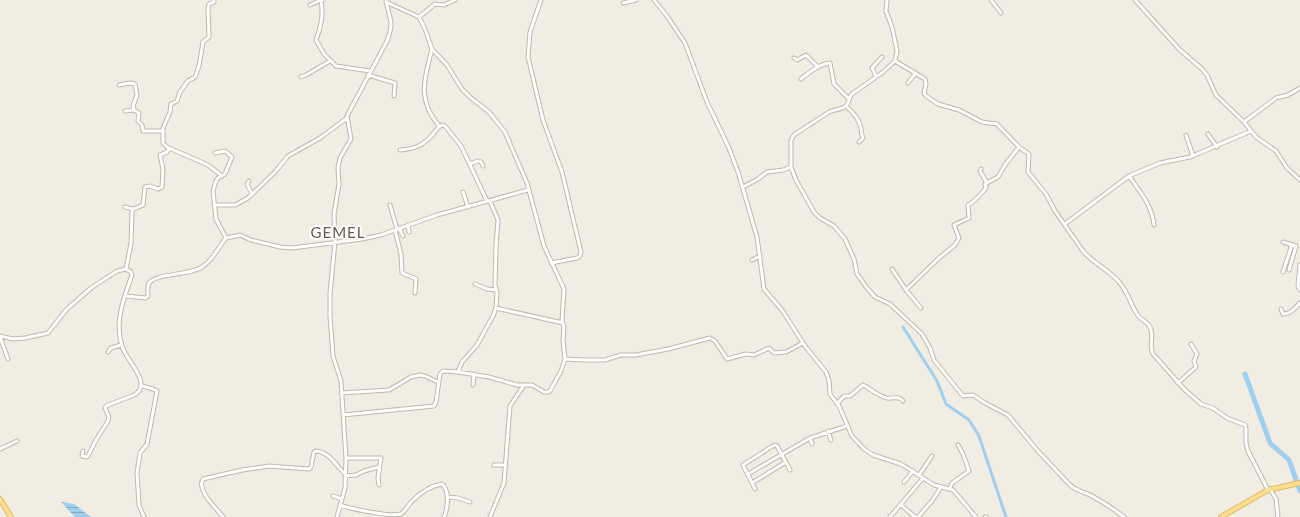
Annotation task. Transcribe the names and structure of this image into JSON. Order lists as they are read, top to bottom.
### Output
{
  "districts": ["GEMEL"]
}
